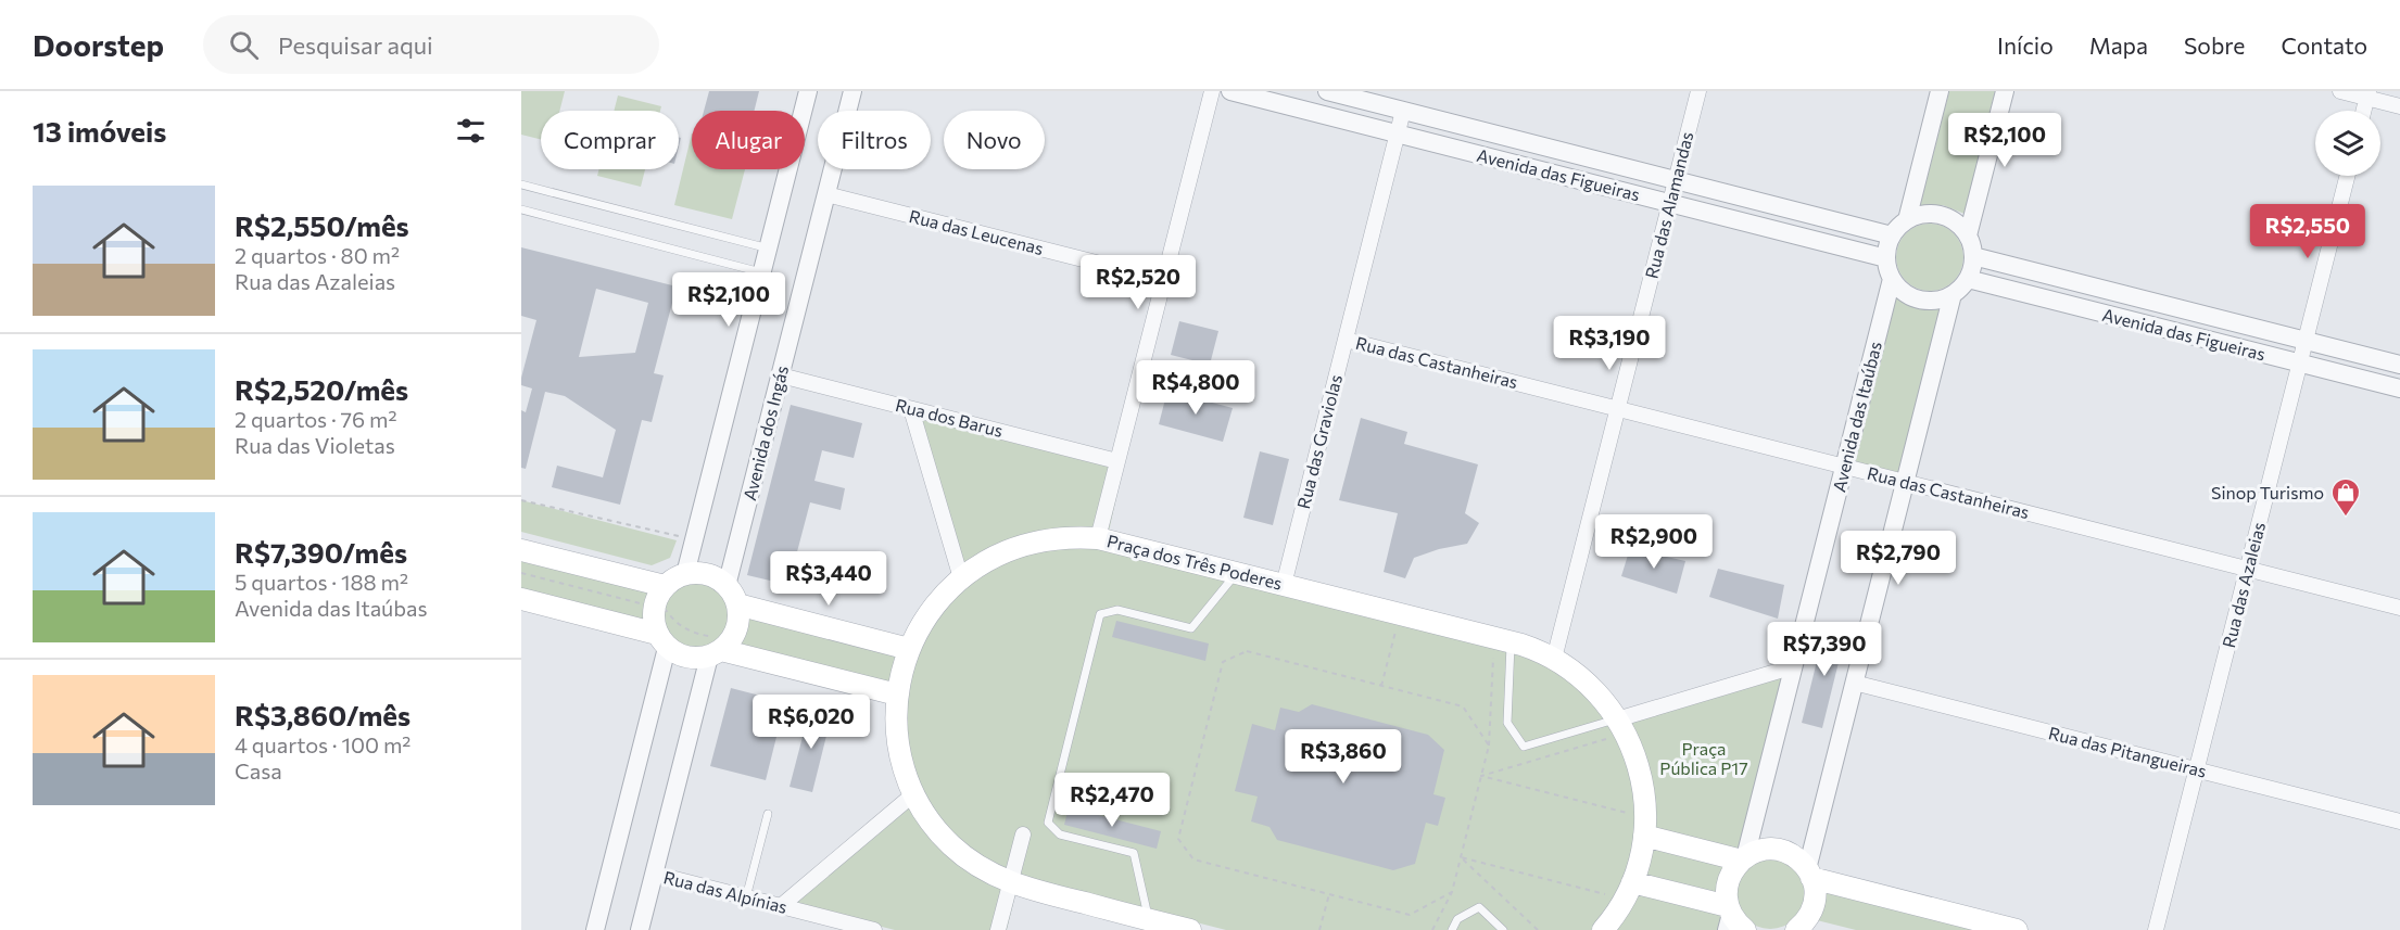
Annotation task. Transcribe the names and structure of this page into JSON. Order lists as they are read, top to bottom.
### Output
{
  "streets": {
    "main road": ["Praça dos Três Poderes"],
    "street": [
      "Avenida das Figueiras",
      "Rua das Alamandas",
      "Rua das Leucenas",
      "Rua das Castanheiras",
      "Avenida das Itaúbas",
      "Rua dos Barus",
      "Avenida dos Ingás",
      "Rua das Graviolas",
      "Rua das Azaleias",
      "Rua das Pitangueiras",
      "Rua das Alpínias"
    ]
  },
  "crossings": [
    ["Avenida das Figueiras", "Rua das Alamandas"],
    ["Avenida das Figueiras", "Avenida das Itaúbas"],
    ["Avenida das Figueiras", "Rua das Graviolas"],
    ["Avenida das Figueiras", "Rua das Azaleias"],
    ["Rua das Alamandas", "Rua das Castanheiras"],
    ["Rua das Alamandas", "Praça dos Três Poderes"],
    ["Rua das Leucenas", "Avenida dos Ingás"],
    ["Rua das Castanheiras", "Avenida das Itaúbas"],
    ["Rua das Castanheiras", "Rua das Graviolas"],
    ["Rua das Castanheiras", "Rua das Azaleias"],
    ["Rua dos Barus", "Avenida dos Ingás"],
    ["Rua das Graviolas", "Praça dos Três Poderes"],
    ["Rua das Azaleias", "Rua das Pitangueiras"]
  ],
  "parks": ["Praça Pública P17"],
  "places": {
    "shop": ["Sinop Turismo"]
  },
  "page": {
    "header": "Doorstep",
    "search": "Pesquisar aqui",
    "nav": [
      "Início",
      "Mapa",
      "Sobre",
      "Contato"
    ],
    "heading": "13 imóveis",
    "chip": [
      "Comprar",
      "Alugar",
      "Filtros",
      "Novo"
    ],
    "price": [
      "R$2,100",
      "R$2,550",
      "R$2,520",
      "R$2,100",
      "R$3,190",
      "R$4,800",
      "R$2,900",
      "R$2,790",
      "R$3,440",
      "R$7,390",
      "R$6,020",
      "R$3,860",
      "R$2,470"
    ],
    "list": [
      {
        "name": "R$2,550/mês",
        "note": "2 quartos · 80 m² · Rua das Azaleias"
      },
      {
        "name": "R$2,520/mês",
        "note": "2 quartos · 76 m² · Rua das Violetas"
      },
      {
        "name": "R$7,390/mês",
        "note": "5 quartos · 188 m² · Avenida das Itaúbas"
      },
      {
        "name": "R$3,860/mês",
        "note": "4 quartos · 100 m² · Casa"
      }
    ]
  }
}
